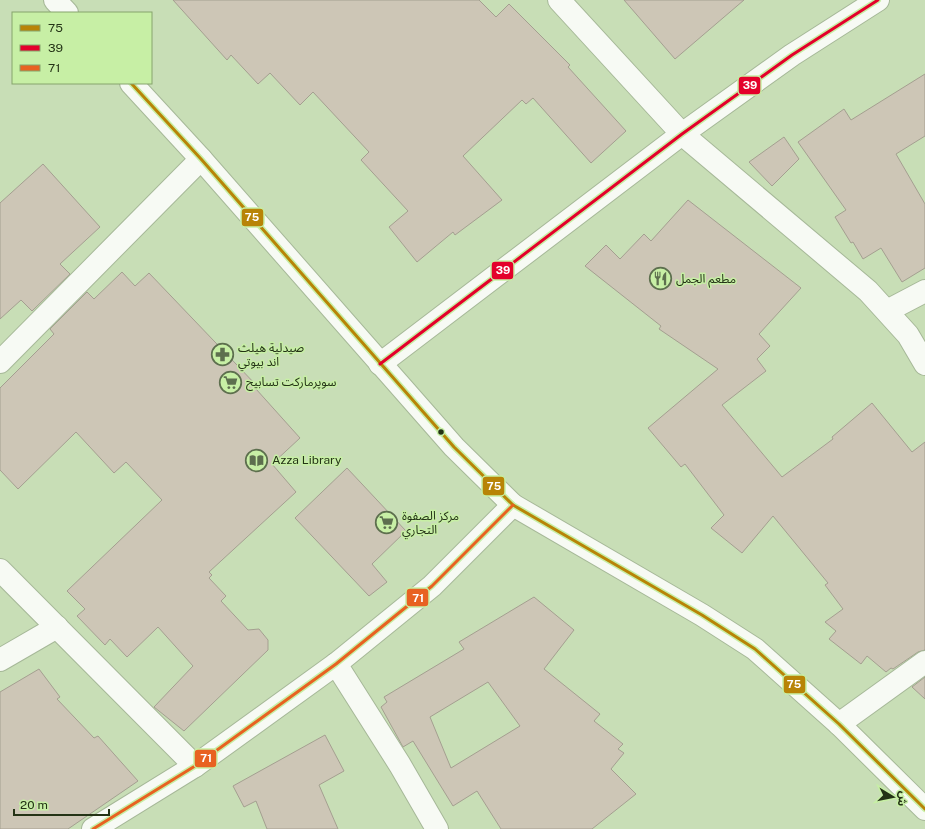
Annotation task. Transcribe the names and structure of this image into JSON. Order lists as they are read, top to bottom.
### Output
{
  "places": {
    "restaurant": ["مطعم الجمل"],
    "pharmacy": ["صيدلية هيلث اند بيوتي"],
    "supermarket": ["سوپرمارکت تسابيح", "مركز الصفوة التجاري"],
    "library": ["Azza Library"]
  },
  "lines": ["transit line 39", "transit line 75", "transit line 71"],
  "legend": ["75", "39", "71"],
  "scale_bar": "20 m",
  "north": "right"
}
